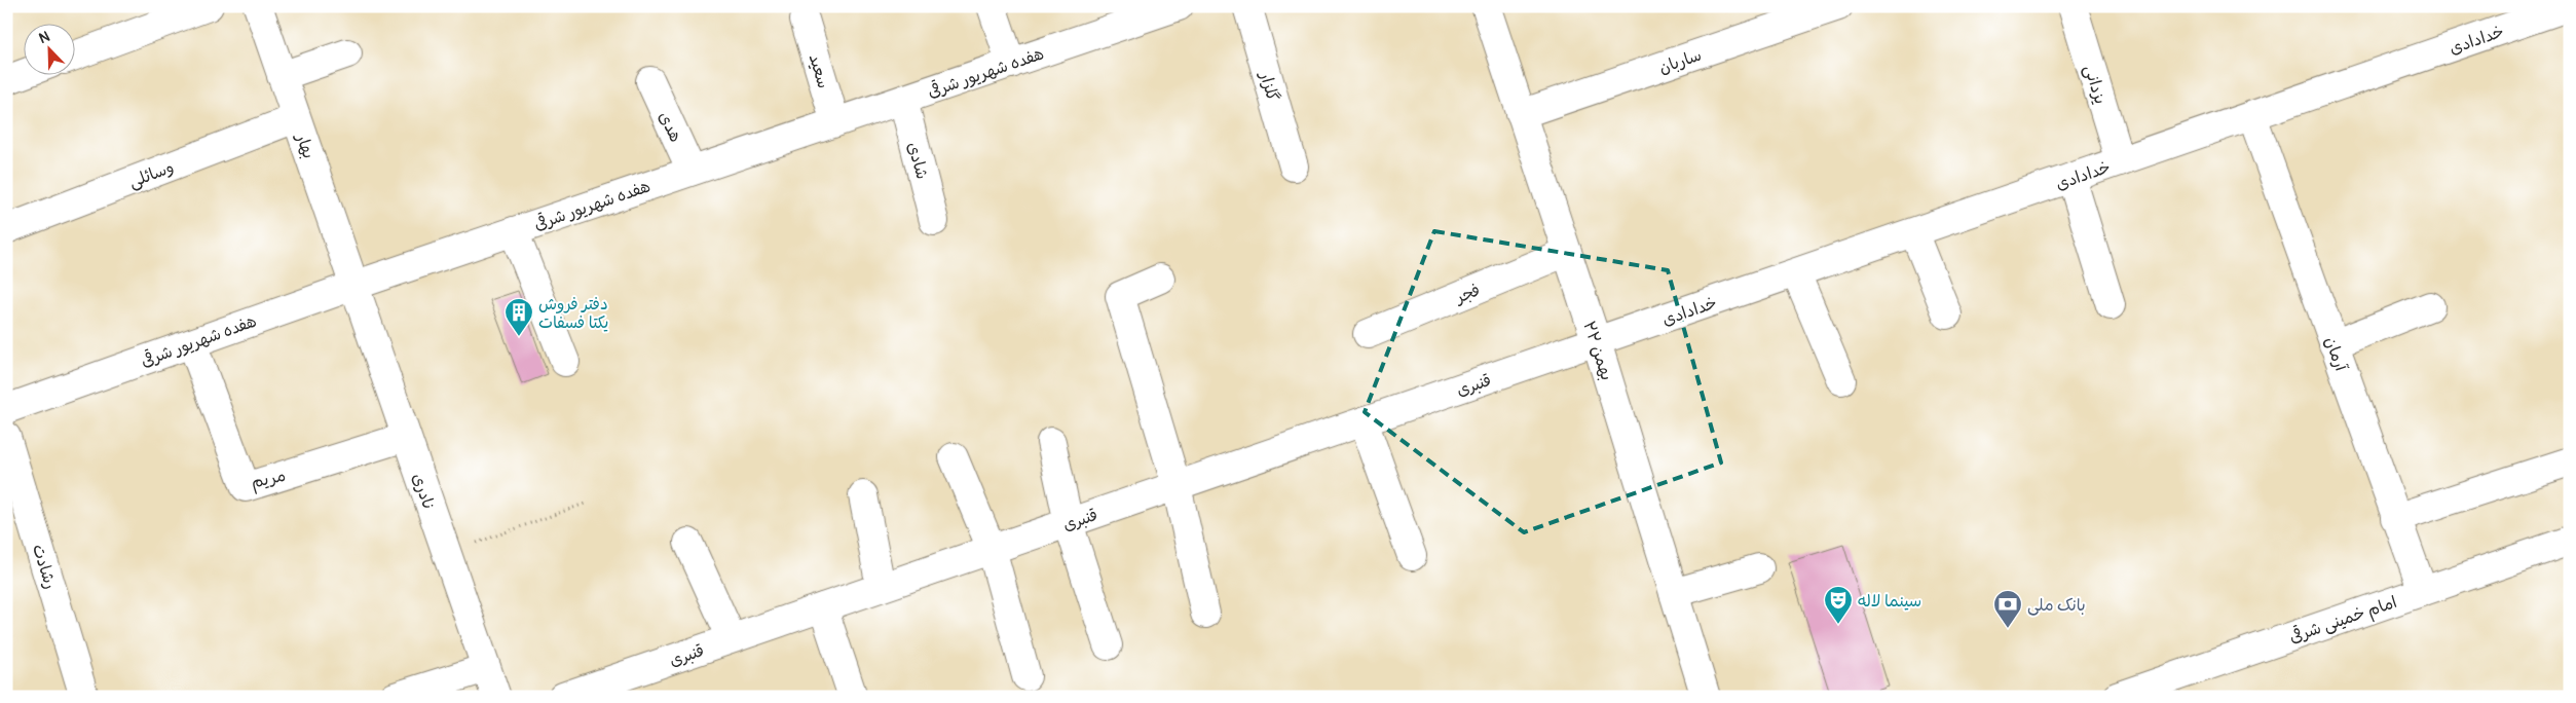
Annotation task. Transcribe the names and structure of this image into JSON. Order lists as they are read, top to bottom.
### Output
{
  "streets": {
    "street": [
      "خدادادی",
      "ساربان",
      "سعید",
      "هفده شهریور شرقی",
      "یزدانی",
      "گلزار",
      "هدی",
      "بهار",
      "شادی",
      "وسائلی",
      "فجر",
      "۲۲ بهمن",
      "آرمان",
      "قنبری",
      "مریم",
      "نادری",
      "رشادت",
      "امام خمینی شرقی"
    ]
  },
  "crossings": [
    ["خدادادی", "یزدانی"],
    ["خدادادی", "۲۲ بهمن"],
    ["خدادادی", "آرمان"],
    ["خدادادی", "قنبری"],
    ["ساربان", "۲۲ بهمن"],
    ["سعید", "هفده شهریور شرقی"],
    ["هفده شهریور شرقی", "هدی"],
    ["هفده شهریور شرقی", "بهار"],
    ["هفده شهریور شرقی", "شادی"],
    ["هفده شهریور شرقی", "مریم"],
    ["هفده شهریور شرقی", "نادری"],
    ["بهار", "وسائلی"],
    ["بهار", "نادری"],
    ["فجر", "۲۲ بهمن"],
    ["۲۲ بهمن", "قنبری"],
    ["آرمان", "امام خمینی شرقی"],
    ["مریم", "نادری"]
  ],
  "places": {
    "building": ["دفتر فروش یکتا فسفات"],
    "theatre": ["سینما لاله"],
    "bank": ["بانک ملی"]
  },
  "north": "top left"
}
